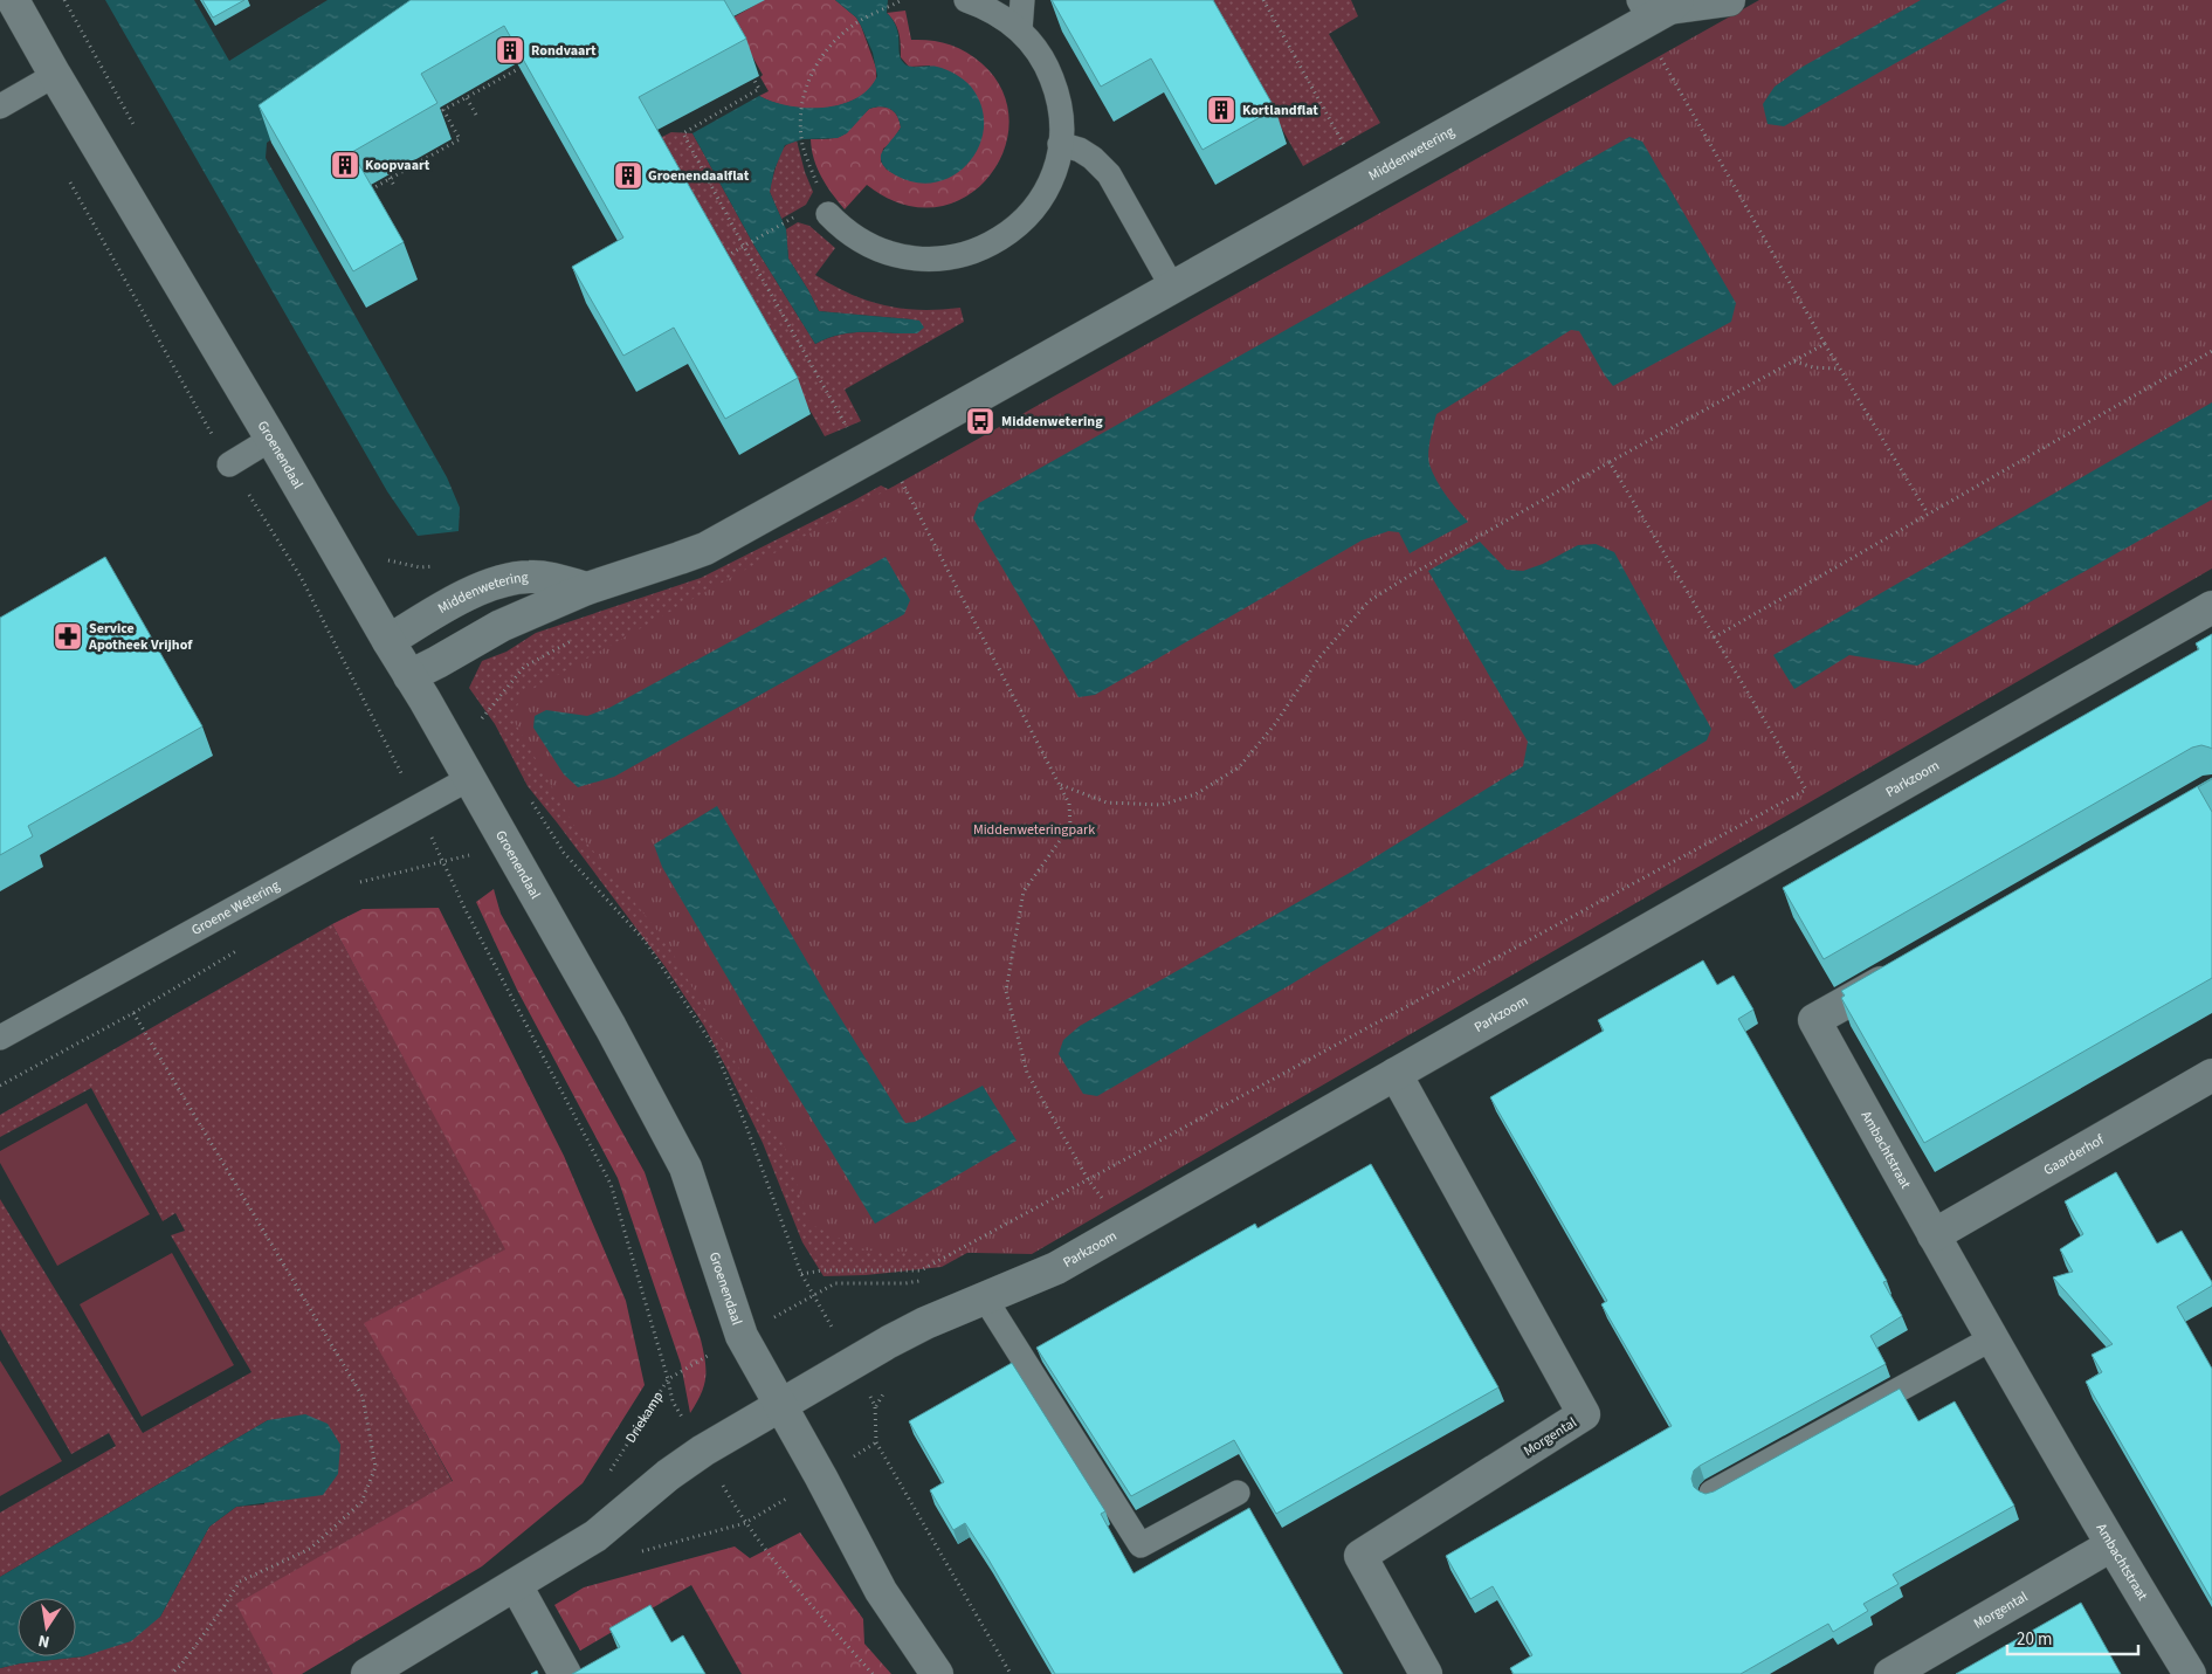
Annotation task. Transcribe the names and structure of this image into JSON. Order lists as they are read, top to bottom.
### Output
{
  "streets": {
    "street": [
      "Middenwetering",
      "Groenendaal",
      "Parkzoom",
      "Ambachtstraat",
      "Gaarderhof",
      "Morgental"
    ],
    "lane": ["Groene Wetering"],
    "path": ["Driekamp"]
  },
  "crossings": [
    ["Middenwetering", "Groenendaal"],
    ["Groenendaal", "Parkzoom"],
    ["Groenendaal", "Groene Wetering"],
    ["Groenendaal", "Driekamp"],
    ["Parkzoom", "Morgental"],
    ["Ambachtstraat", "Gaarderhof"],
    ["Ambachtstraat", "Morgental"]
  ],
  "parks": ["Middenweteringpark"],
  "places": {
    "building": [
      "Rondvaart",
      "Kortlandflat",
      "Koopvaart",
      "Groenendaalflat"
    ],
    "bus stop": ["Middenwetering"],
    "pharmacy": ["Service Apotheek Vrijhof"]
  },
  "scale_bar": "20 m",
  "north": "bottom"
}
